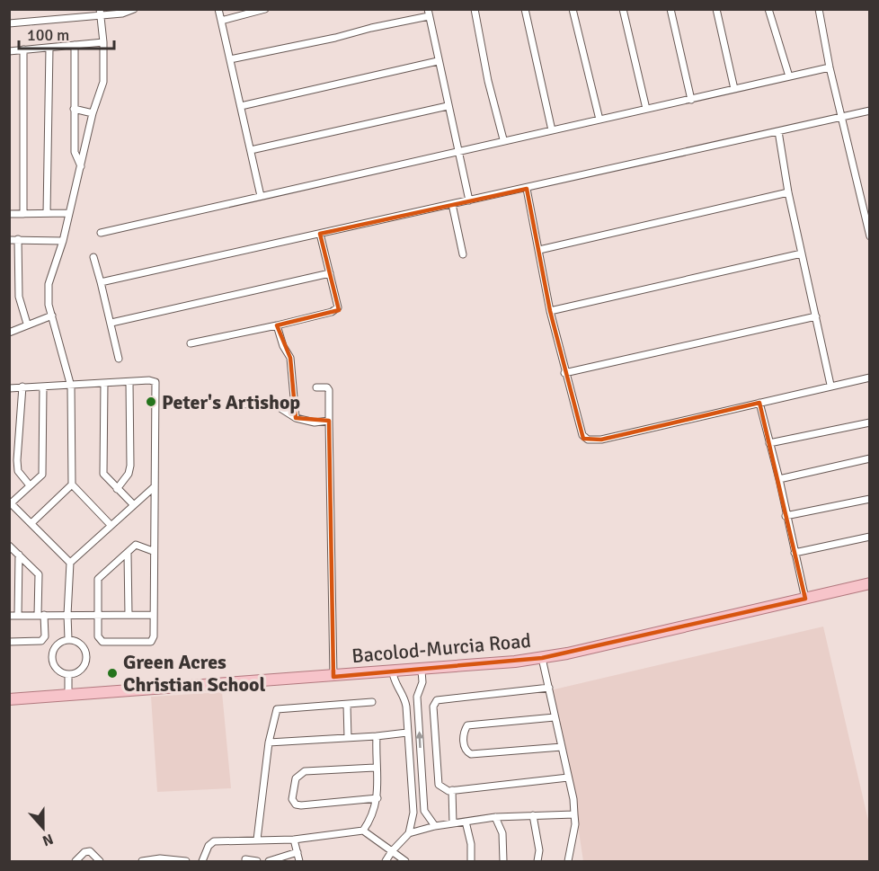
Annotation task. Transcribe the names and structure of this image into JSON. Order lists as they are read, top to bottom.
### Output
{
  "streets": {
    "main road": ["Bacolod-Murcia Road"]
  },
  "places": ["Peter's Artishop", "Green Acres Christian School"],
  "scale_bar": "100 m",
  "north": "bottom"
}
